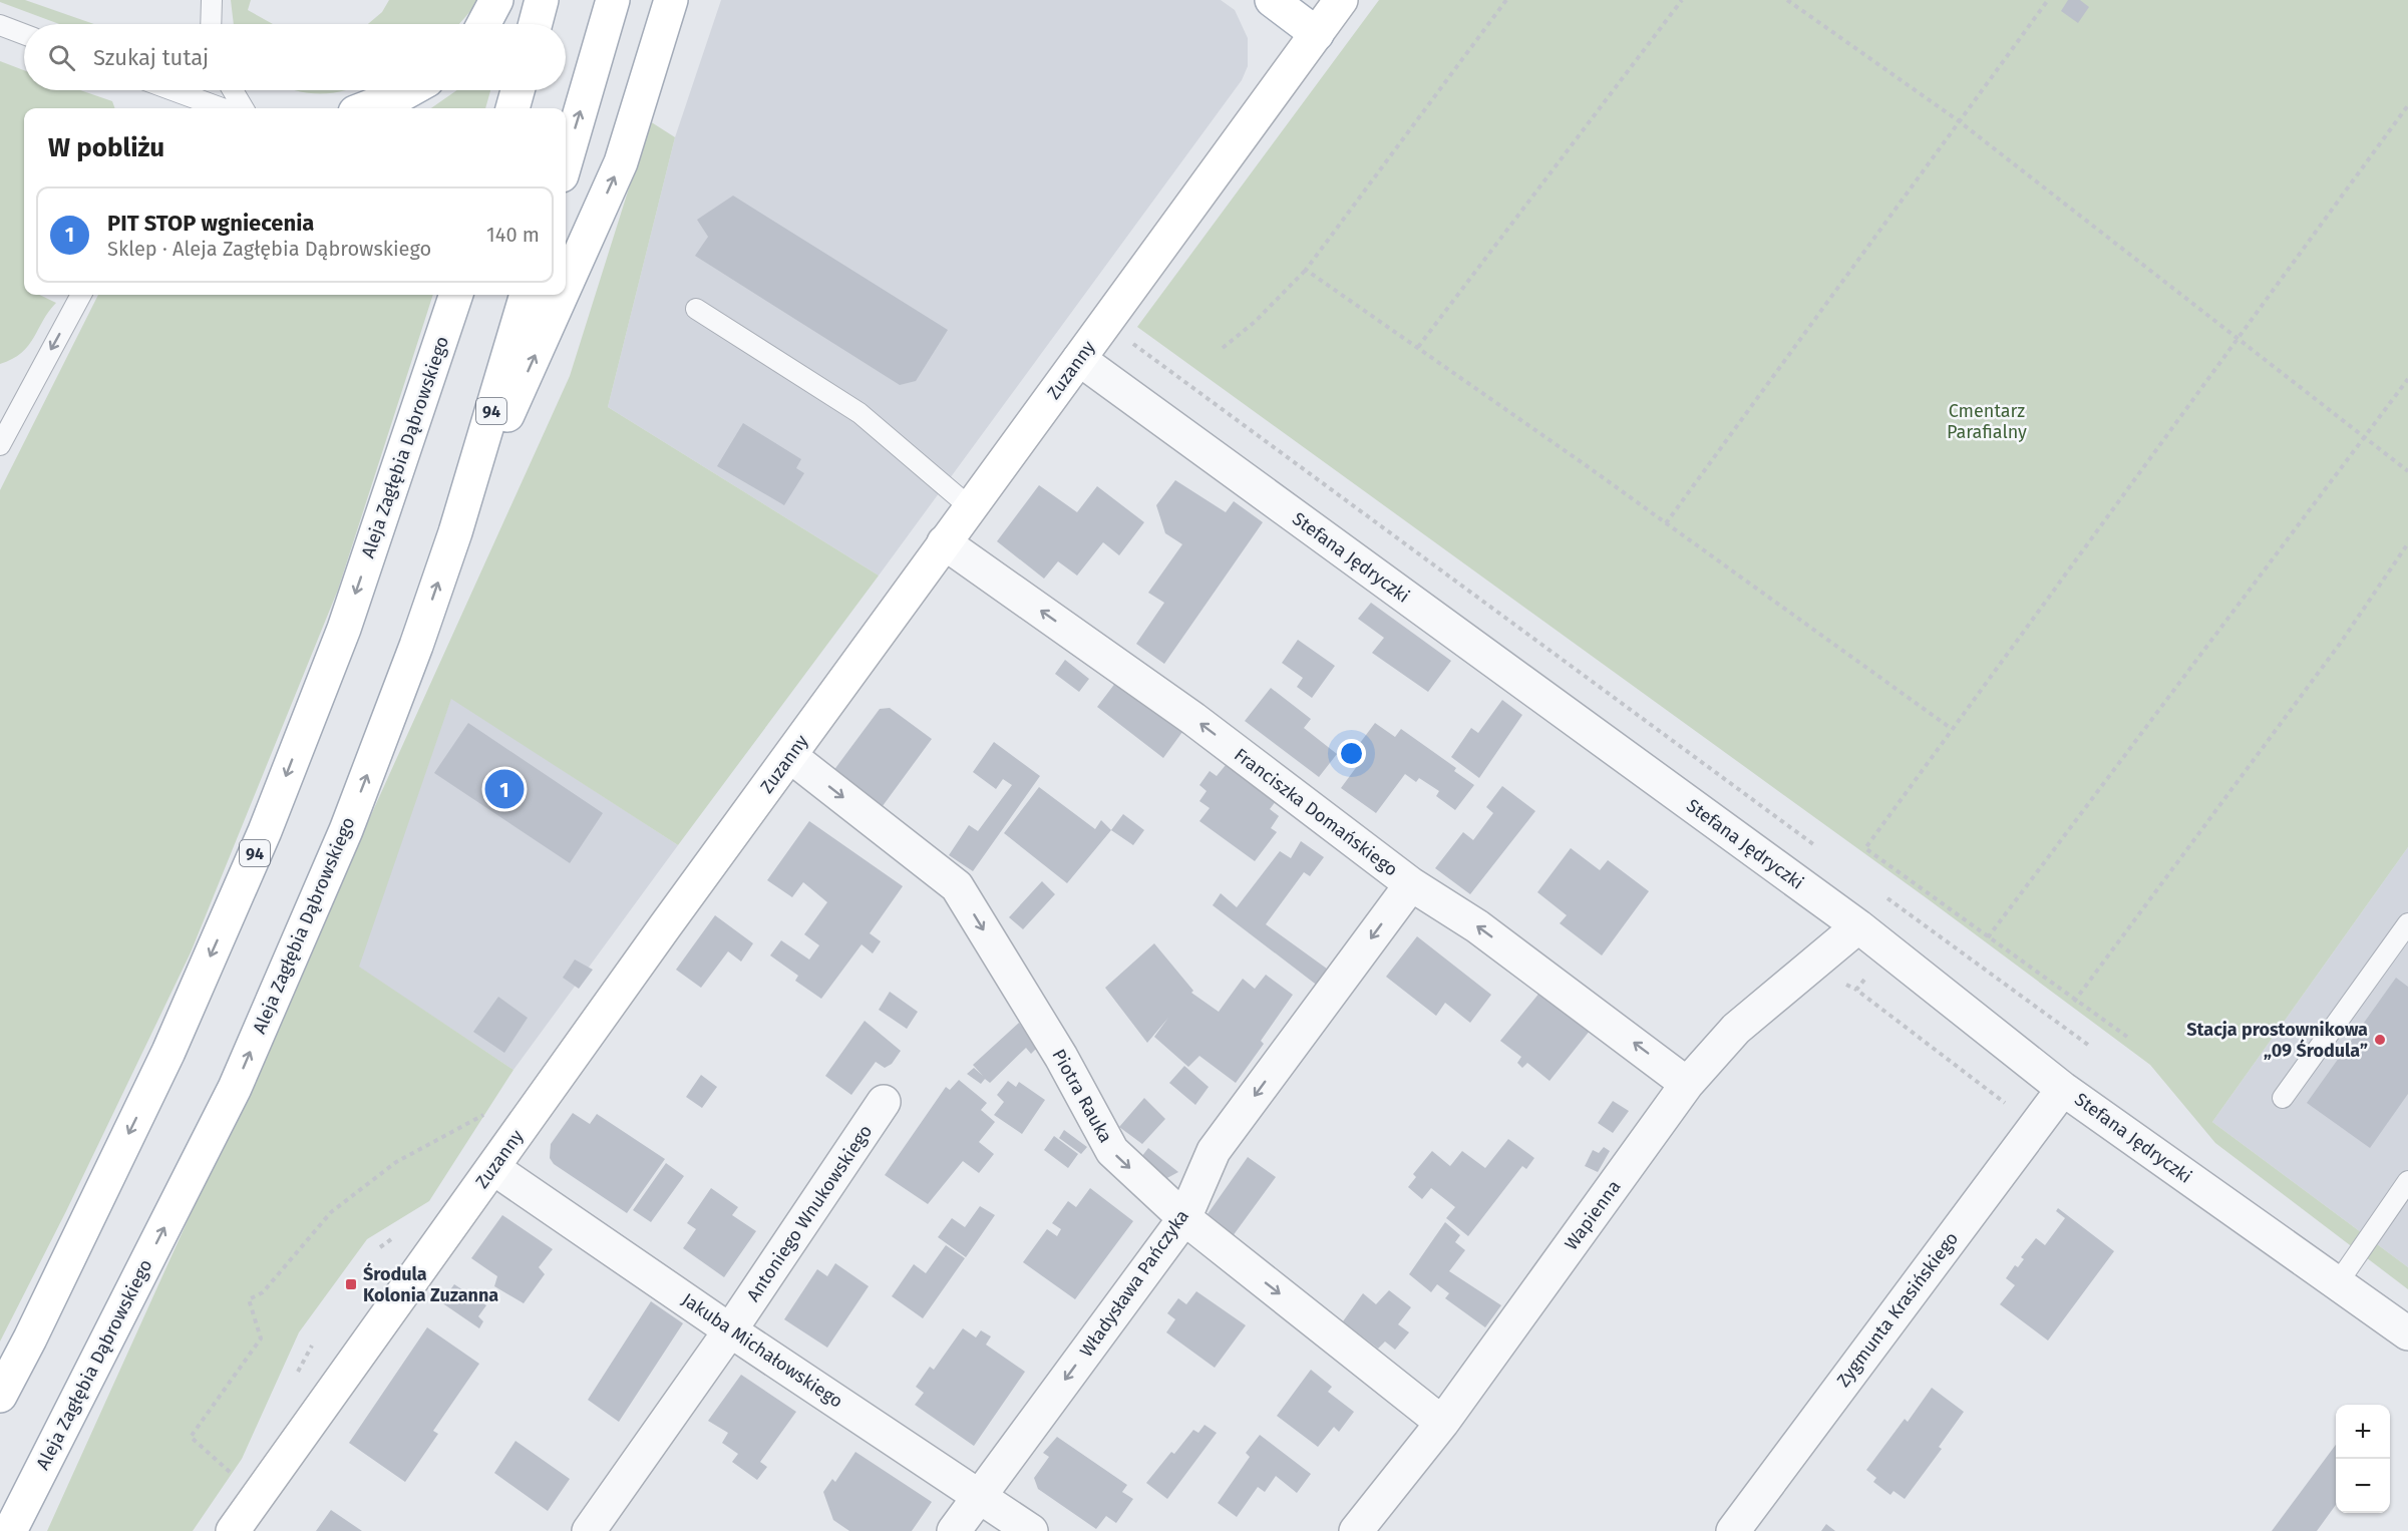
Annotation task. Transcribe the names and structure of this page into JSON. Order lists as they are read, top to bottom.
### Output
{
  "streets": {
    "main road": ["Zuzanny", "94", "Aleja Zagłębia Dąbrowskiego"],
    "street": [
      "Stefana Jędryczki",
      "Franciszka Domańskiego",
      "Piotra Rauka",
      "Antoniego Wnukowskiego",
      "Wapienna",
      "Władysława Pańczyka",
      "Zygmunta Krasińskiego",
      "Jakuba Michałowskiego"
    ]
  },
  "crossings": [
    ["Zuzanny", "Stefana Jędryczki"],
    ["Zuzanny", "Franciszka Domańskiego"],
    ["Zuzanny", "Piotra Rauka"],
    ["Zuzanny", "Jakuba Michałowskiego"],
    ["Stefana Jędryczki", "Wapienna"],
    ["Stefana Jędryczki", "Zygmunta Krasińskiego"],
    ["Franciszka Domańskiego", "Wapienna"],
    ["Franciszka Domańskiego", "Władysława Pańczyka"],
    ["Piotra Rauka", "Wapienna"],
    ["Piotra Rauka", "Władysława Pańczyka"],
    ["Antoniego Wnukowskiego", "Jakuba Michałowskiego"],
    ["Władysława Pańczyka", "Jakuba Michałowskiego"]
  ],
  "one_way": ["Franciszka Domańskiego", "Piotra Rauka", "Władysława Pańczyka"],
  "parks": ["Cmentarz Parafialny"],
  "places": {
    "other": ["Stacja prostownikowa „09 Środula”"],
    "transit": ["Środula Kolonia Zuzanna"]
  },
  "page": {
    "search": "Szukaj tutaj",
    "heading": "W pobliżu",
    "list": [
      {
        "mark": "1",
        "name": "PIT STOP wgniecenia",
        "note": "Sklep · Aleja Zagłębia Dąbrowskiego",
        "value": "140 m"
      }
    ],
    "pins": "1",
    "map_buttons": ["+", "−"]
  }
}
